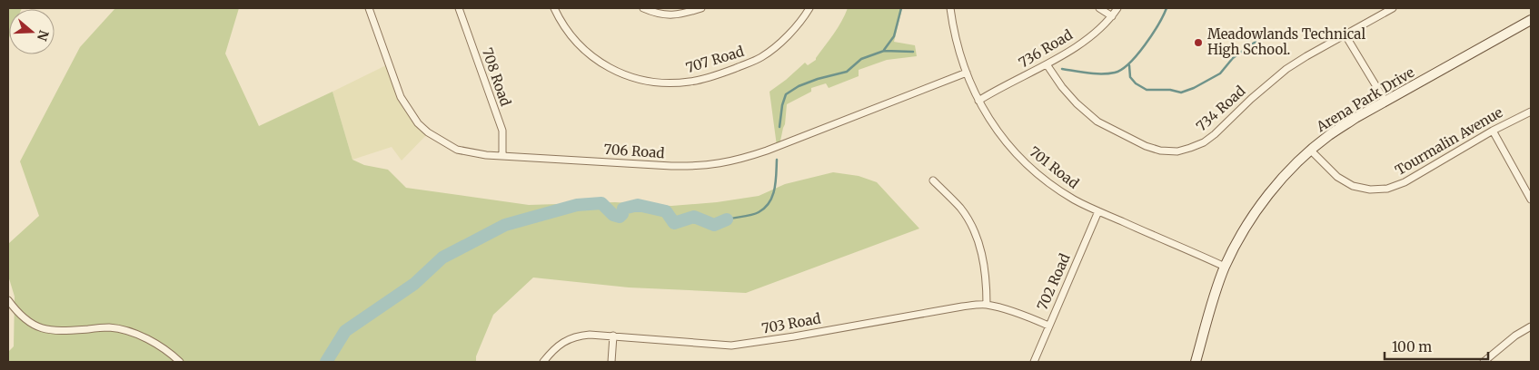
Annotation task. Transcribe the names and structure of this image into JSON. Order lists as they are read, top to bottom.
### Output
{
  "streets": {
    "street": [
      "736 Road",
      "707 Road",
      "708 Road",
      "Arena Park Drive",
      "734 Road",
      "Tourmalin Avenue",
      "706 Road",
      "701 Road",
      "702 Road",
      "703 Road"
    ]
  },
  "crossings": [
    ["736 Road", "734 Road"],
    ["736 Road", "701 Road"],
    ["708 Road", "706 Road"],
    ["Arena Park Drive", "Tourmalin Avenue"],
    ["Arena Park Drive", "701 Road"],
    ["706 Road", "701 Road"],
    ["701 Road", "702 Road"],
    ["702 Road", "703 Road"]
  ],
  "places": ["Meadowlands Technical High School."],
  "scale_bar": "100 m",
  "north": "right"
}
